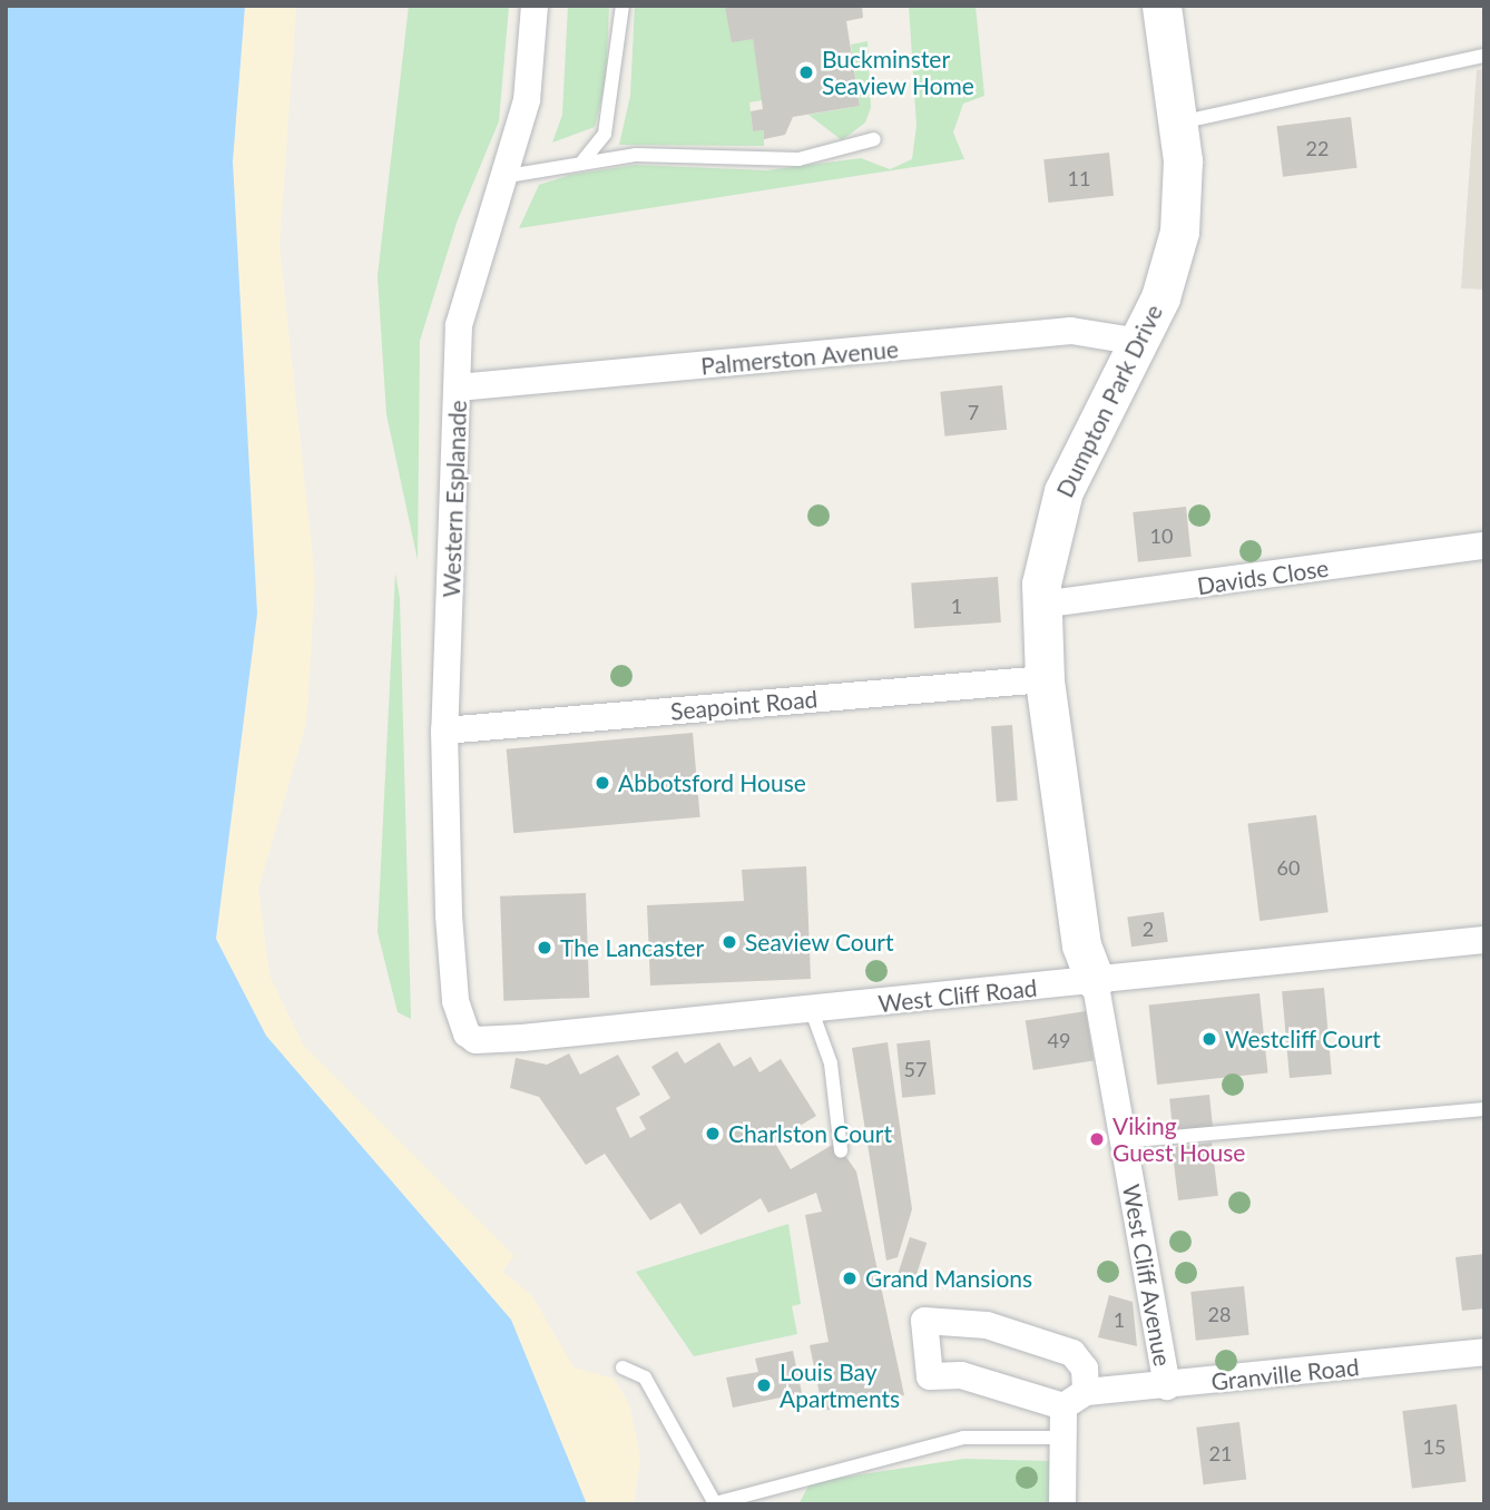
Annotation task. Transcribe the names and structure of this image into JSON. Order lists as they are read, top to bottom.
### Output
{
  "streets": {
    "street": [
      "Palmerston Avenue",
      "Dumpton Park Drive",
      "Western Esplanade",
      "Davids Close",
      "Seapoint Road",
      "West Cliff Road",
      "West Cliff Avenue",
      "Granville Road"
    ]
  },
  "crossings": [
    ["Palmerston Avenue", "Dumpton Park Drive"],
    ["Palmerston Avenue", "Western Esplanade"],
    ["Dumpton Park Drive", "Davids Close"],
    ["Dumpton Park Drive", "Seapoint Road"],
    ["Dumpton Park Drive", "West Cliff Road"],
    ["Dumpton Park Drive", "West Cliff Avenue"],
    ["Western Esplanade", "Seapoint Road"],
    ["Western Esplanade", "West Cliff Road"],
    ["West Cliff Road", "West Cliff Avenue"],
    ["West Cliff Avenue", "Granville Road"]
  ],
  "places": [
    "Buckminster Seaview Home",
    "Abbotsford House",
    "Seaview Court",
    "The Lancaster",
    "Westcliff Court",
    "Charlston Court",
    "Viking Guest House",
    "Grand Mansions",
    "Louis Bay Apartments"
  ],
  "house_numbers": [
    "22",
    "11",
    "7",
    "10",
    "1",
    "60",
    "2",
    "49",
    "57",
    "28",
    "1",
    "15",
    "21"
  ]
}
